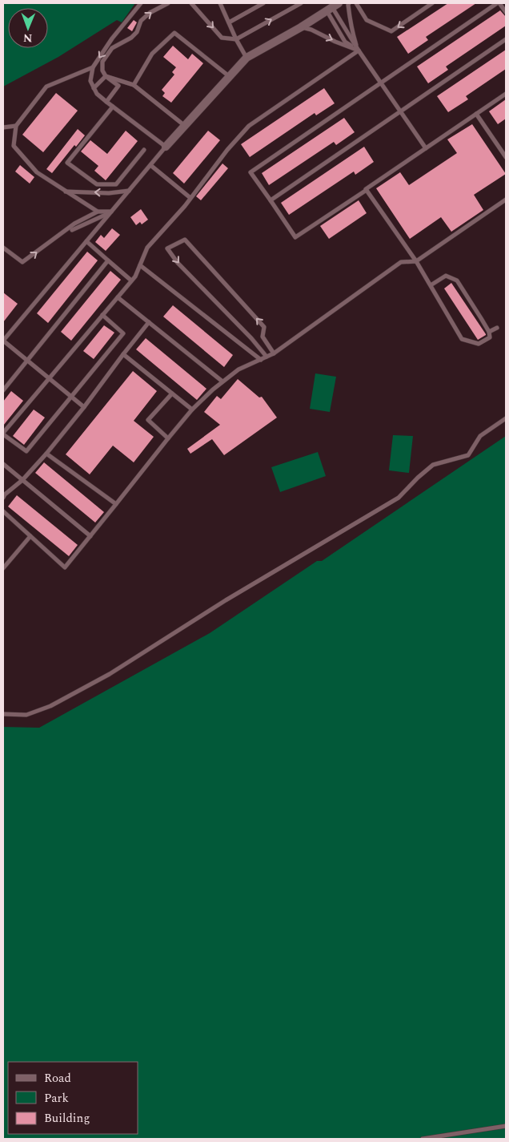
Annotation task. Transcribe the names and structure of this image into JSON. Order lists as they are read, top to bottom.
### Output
{
  "legend": ["Road", "Park", "Building"],
  "north": "bottom"
}
